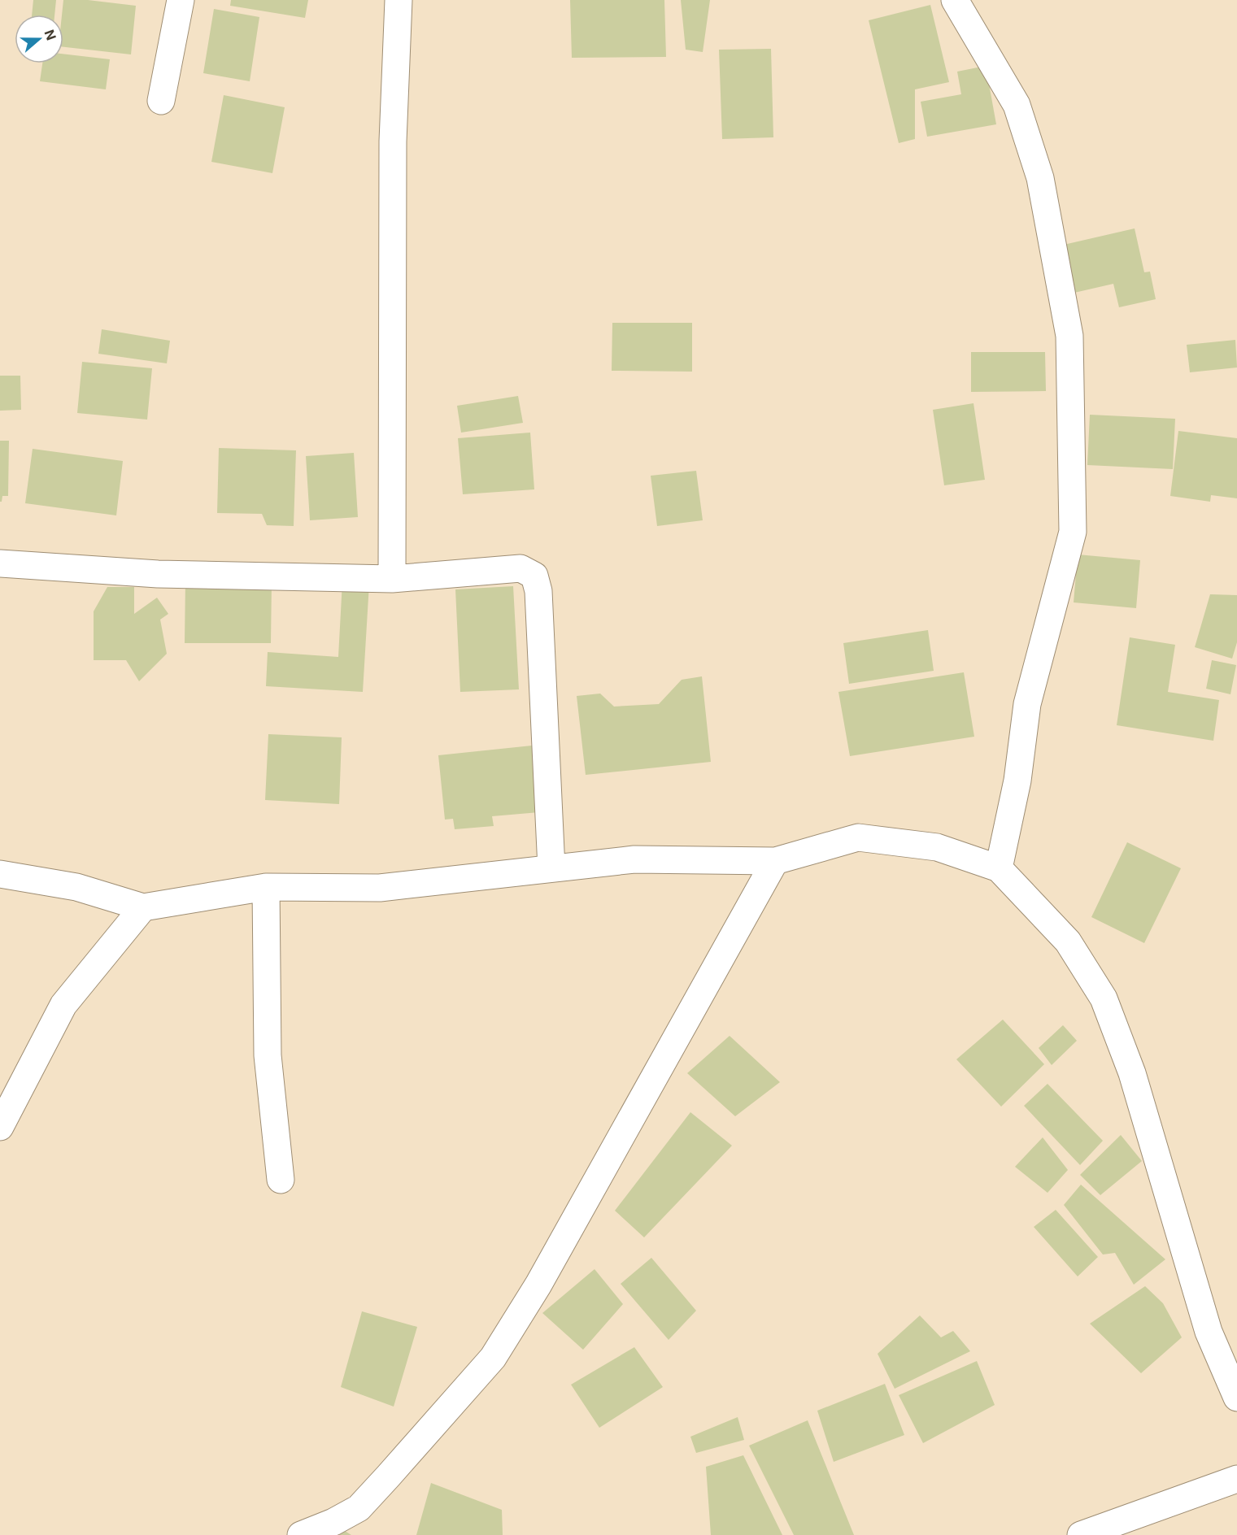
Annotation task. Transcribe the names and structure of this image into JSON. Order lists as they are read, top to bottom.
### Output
{
  "north": "right"
}
